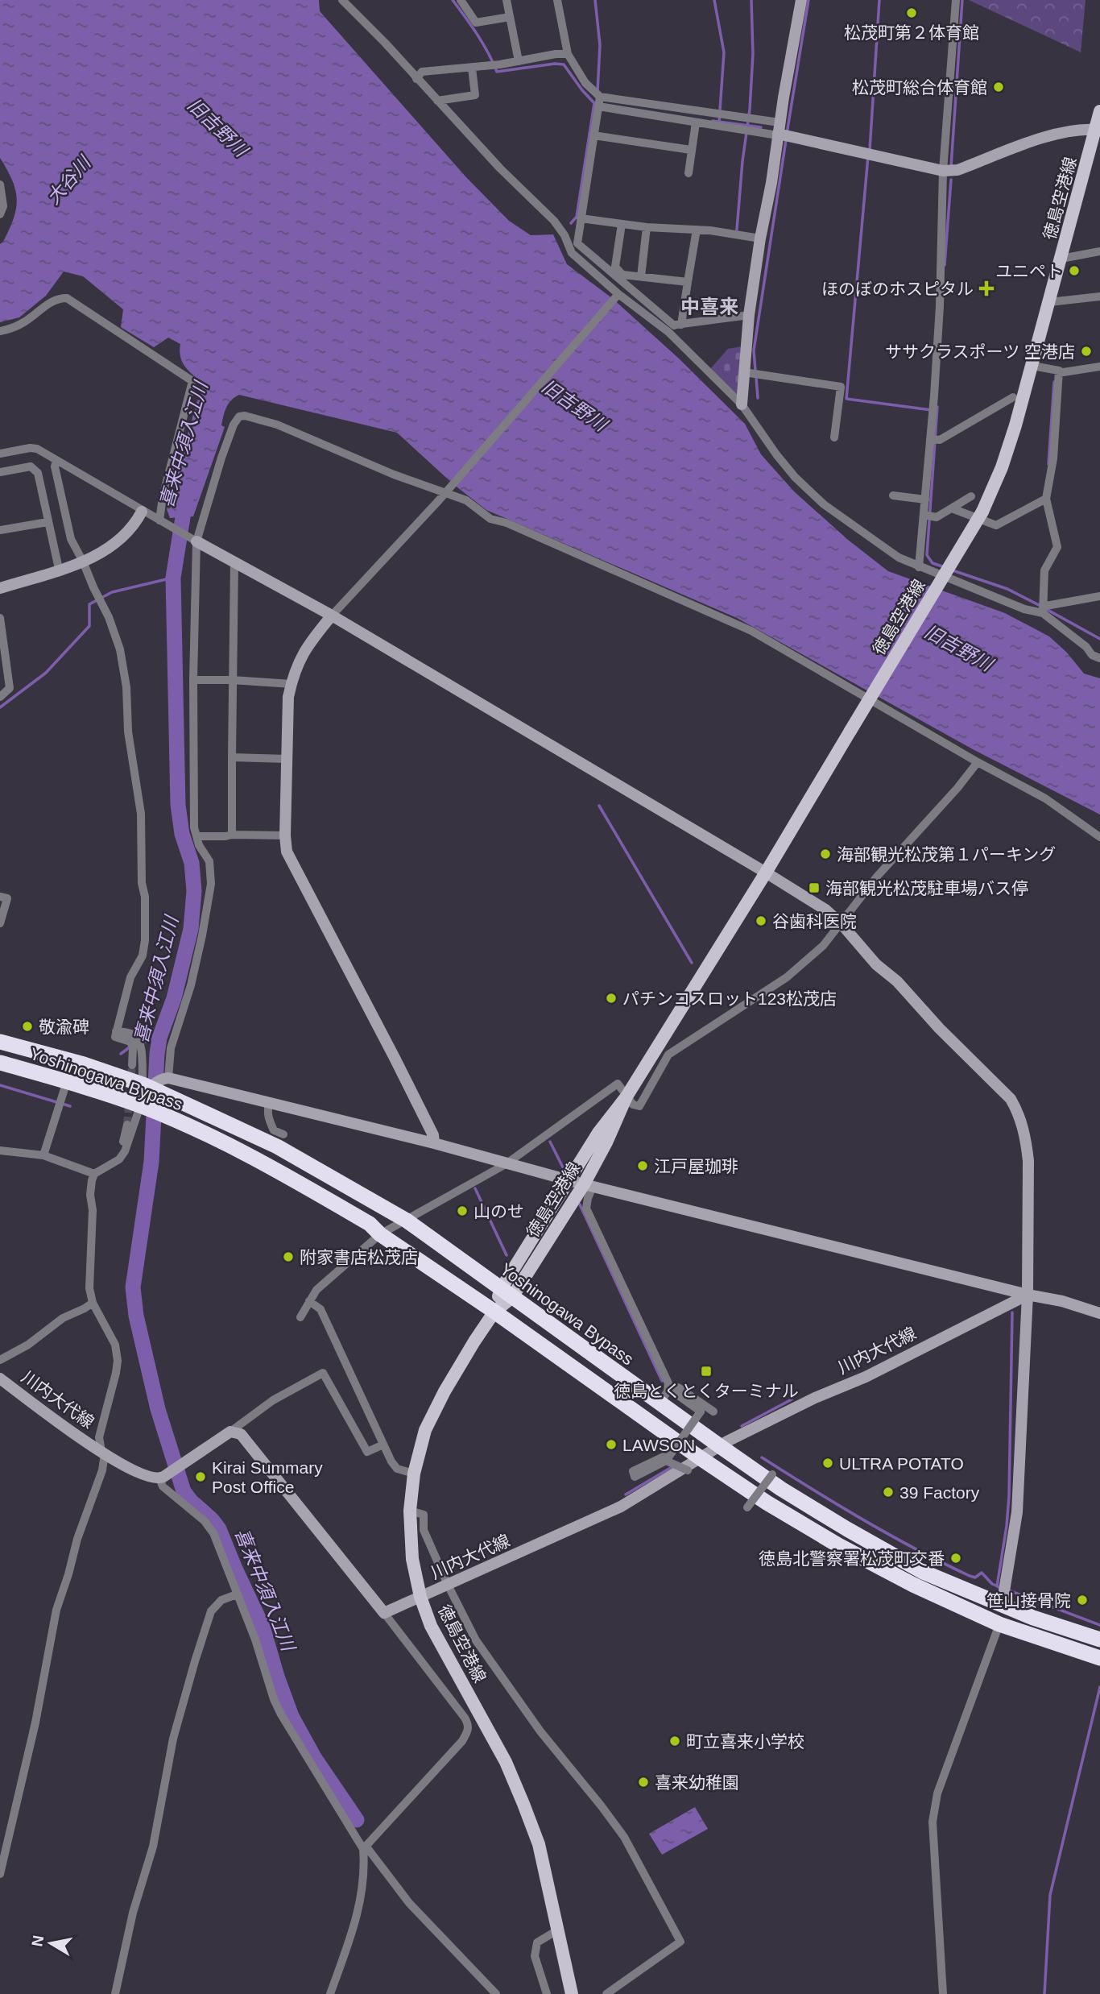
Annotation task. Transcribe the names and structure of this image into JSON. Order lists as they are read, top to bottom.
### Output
{
  "streets": {
    "highway": ["Yoshinogawa Bypass"],
    "main road": ["徳島空港線"],
    "street": ["川内大代線"]
  },
  "crossings": [
    ["徳島空港線", "Yoshinogawa Bypass"],
    ["徳島空港線", "川内大代線"],
    ["Yoshinogawa Bypass", "川内大代線"]
  ],
  "districts": ["中喜来"],
  "water": ["旧吉野川", "大谷川", "喜来中須入江川"],
  "places": {
    "other": [
      "松茂町第２体育館",
      "松茂町総合体育館",
      "ユニペト",
      "ササクラスポーツ 空港店",
      "海部観光松茂第１パーキング",
      "谷歯科医院",
      "パチンコスロット123松茂店",
      "敬渝碑",
      "江戸屋珈琲",
      "山のせ",
      "附家書店松茂店",
      "LAWSON",
      "ULTRA POTATO",
      "Kirai Summary Post Office",
      "39 Factory",
      "徳島北警察署松茂町交番",
      "笹山接骨院",
      "町立喜来小学校",
      "喜来幼稚園"
    ],
    "health": ["ほのぼのホスピタル"],
    "transit": ["海部観光松茂駐車場バス停", "徳島とくとくターミナル"]
  },
  "north": "left"
}
